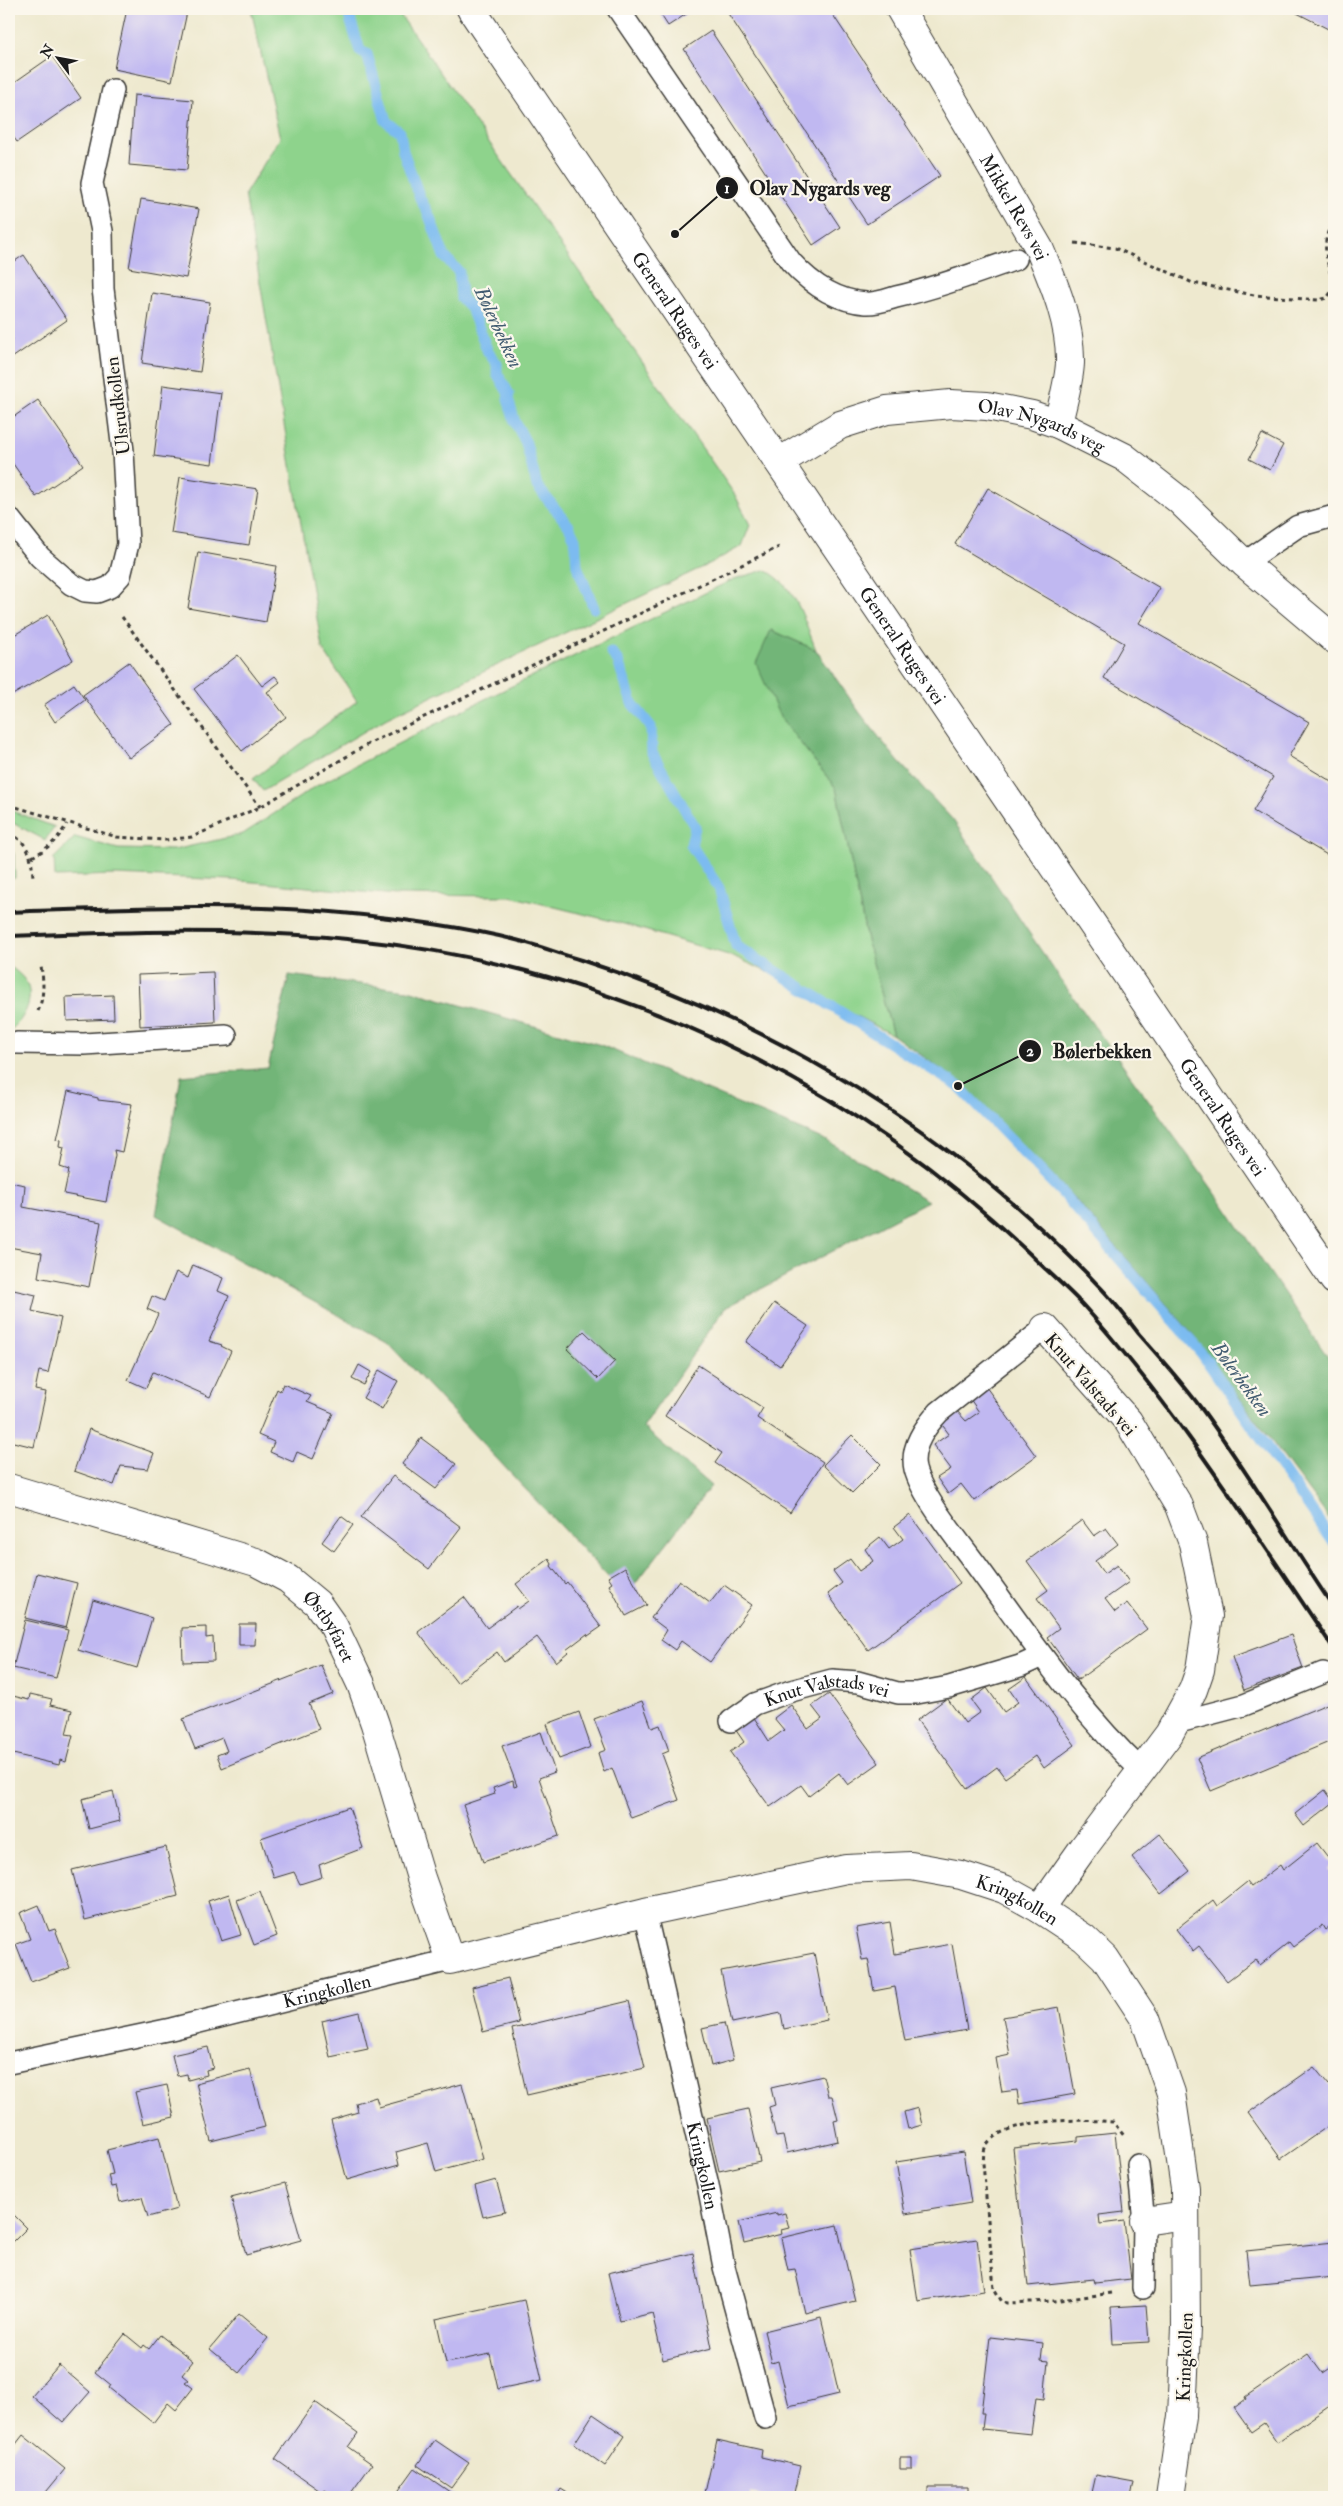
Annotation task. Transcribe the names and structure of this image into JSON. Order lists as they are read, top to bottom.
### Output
{
  "streets": {
    "street": [
      "Mikkel Revs vei",
      "General Ruges vei",
      "Olav Nygards veg",
      "Knut Valstads vei",
      "Østbyfaret",
      "Kringkollen"
    ],
    "lane": ["Ulsrudkollen"]
  },
  "crossings": [
    ["Mikkel Revs vei", "Olav Nygards veg"],
    ["General Ruges vei", "Olav Nygards veg"],
    ["Knut Valstads vei", "Kringkollen"],
    ["Østbyfaret", "Kringkollen"]
  ],
  "water": ["Bølerbekken"],
  "places": ["Olav Nygards veg", "Bølerbekken"],
  "north": "top left"
}
